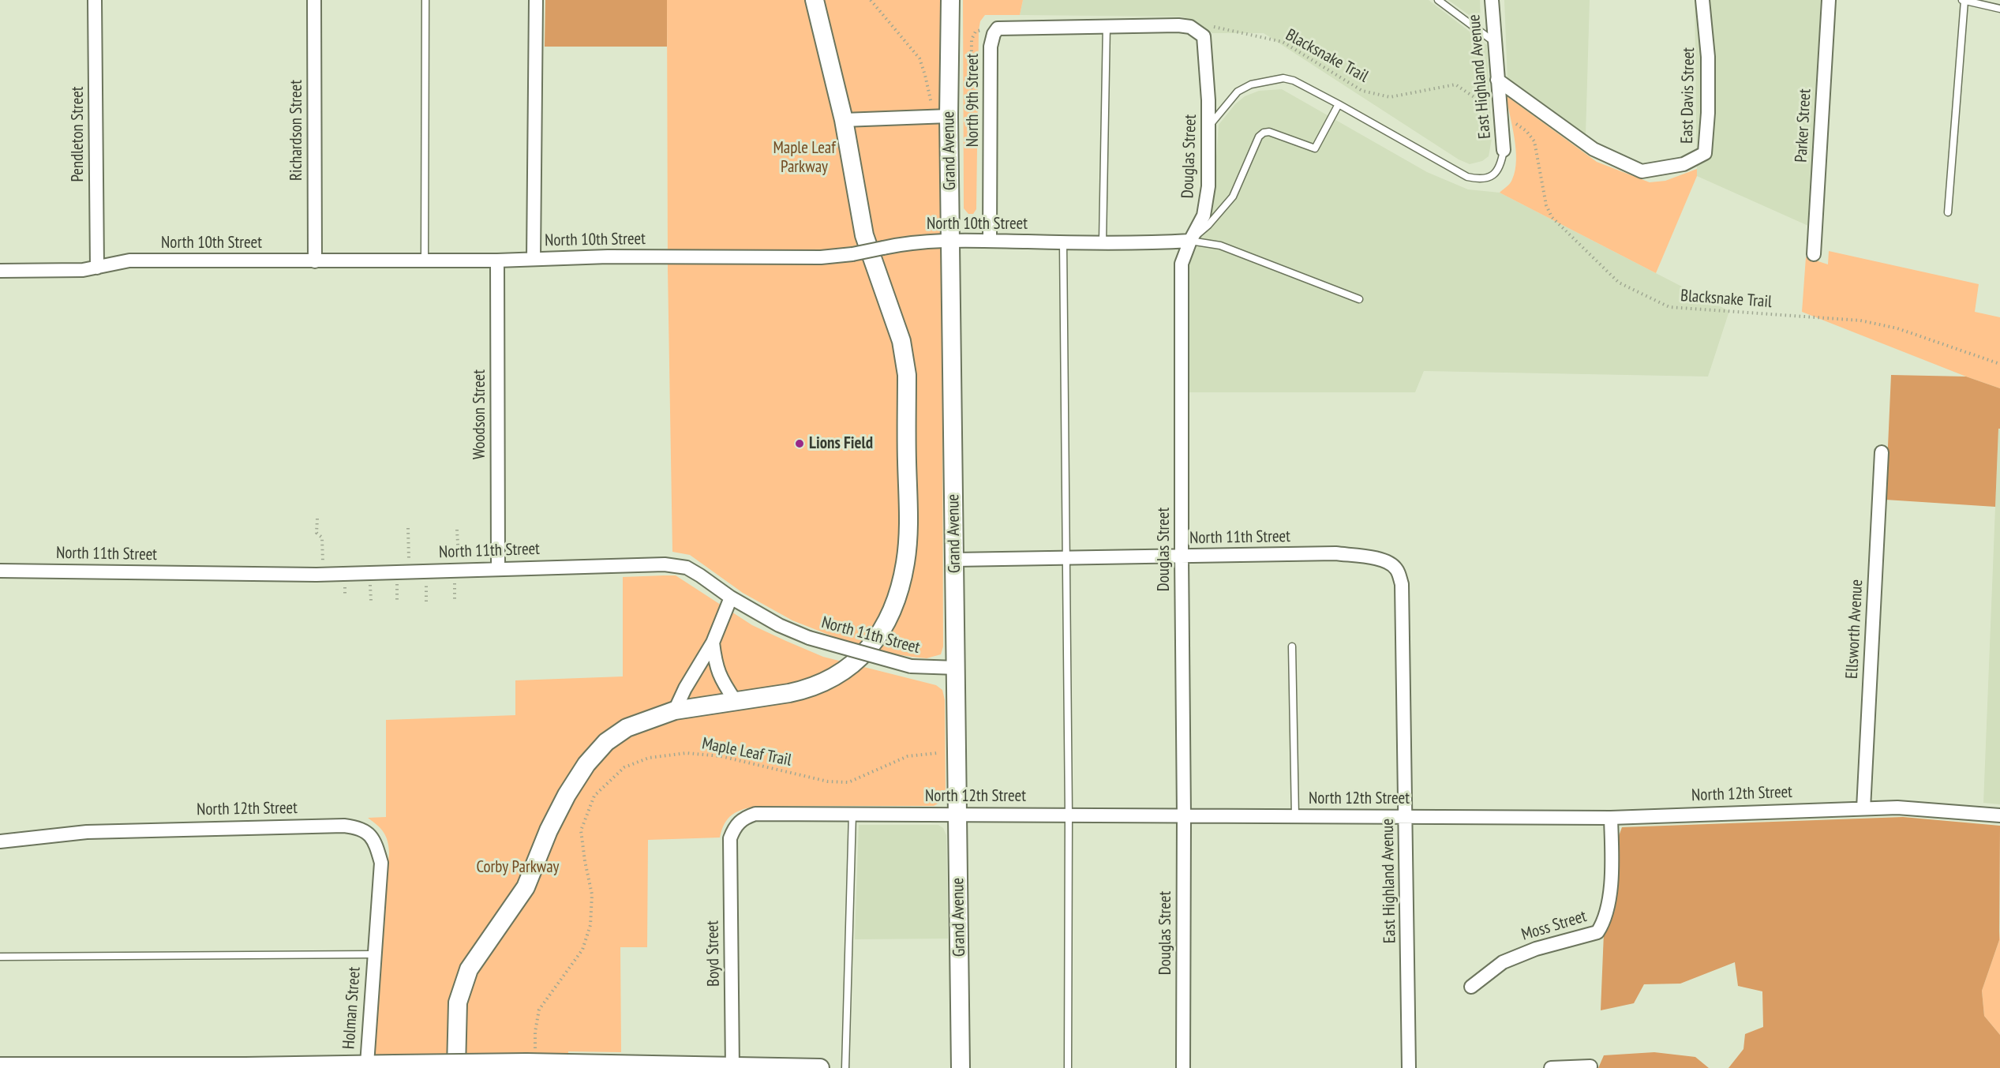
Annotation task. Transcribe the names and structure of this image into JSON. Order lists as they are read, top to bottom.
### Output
{
  "streets": {
    "street": [
      "East Highland Avenue",
      "East Davis Street",
      "North 9th Street",
      "Parker Street",
      "Richardson Street",
      "Pendleton Street",
      "Grand Avenue",
      "Douglas Street",
      "North 10th Street",
      "Woodson Street",
      "North 11th Street",
      "Ellsworth Avenue",
      "North 12th Street",
      "Moss Street",
      "Boyd Street",
      "Holman Street"
    ],
    "path": ["Blacksnake Trail", "Maple Leaf Trail"]
  },
  "crossings": [
    ["Blacksnake Trail", "East Highland Avenue"],
    ["Blacksnake Trail", "Douglas Street"],
    ["East Highland Avenue", "East Davis Street"],
    ["East Highland Avenue", "North 11th Street"],
    ["East Highland Avenue", "North 12th Street"],
    ["North 9th Street", "North 10th Street"],
    ["Richardson Street", "North 10th Street"],
    ["Pendleton Street", "North 10th Street"],
    ["Grand Avenue", "North 10th Street"],
    ["Grand Avenue", "North 11th Street"],
    ["Grand Avenue", "North 12th Street"],
    ["Douglas Street", "North 10th Street"],
    ["Douglas Street", "North 11th Street"],
    ["Douglas Street", "North 12th Street"],
    ["North 10th Street", "Woodson Street"],
    ["Woodson Street", "North 11th Street"],
    ["Ellsworth Avenue", "North 12th Street"],
    ["North 12th Street", "Moss Street"],
    ["North 12th Street", "Boyd Street"],
    ["North 12th Street", "Holman Street"]
  ],
  "parks": ["Maple Leaf Parkway", "Corby Parkway"],
  "places": ["Lions Field"]
}
